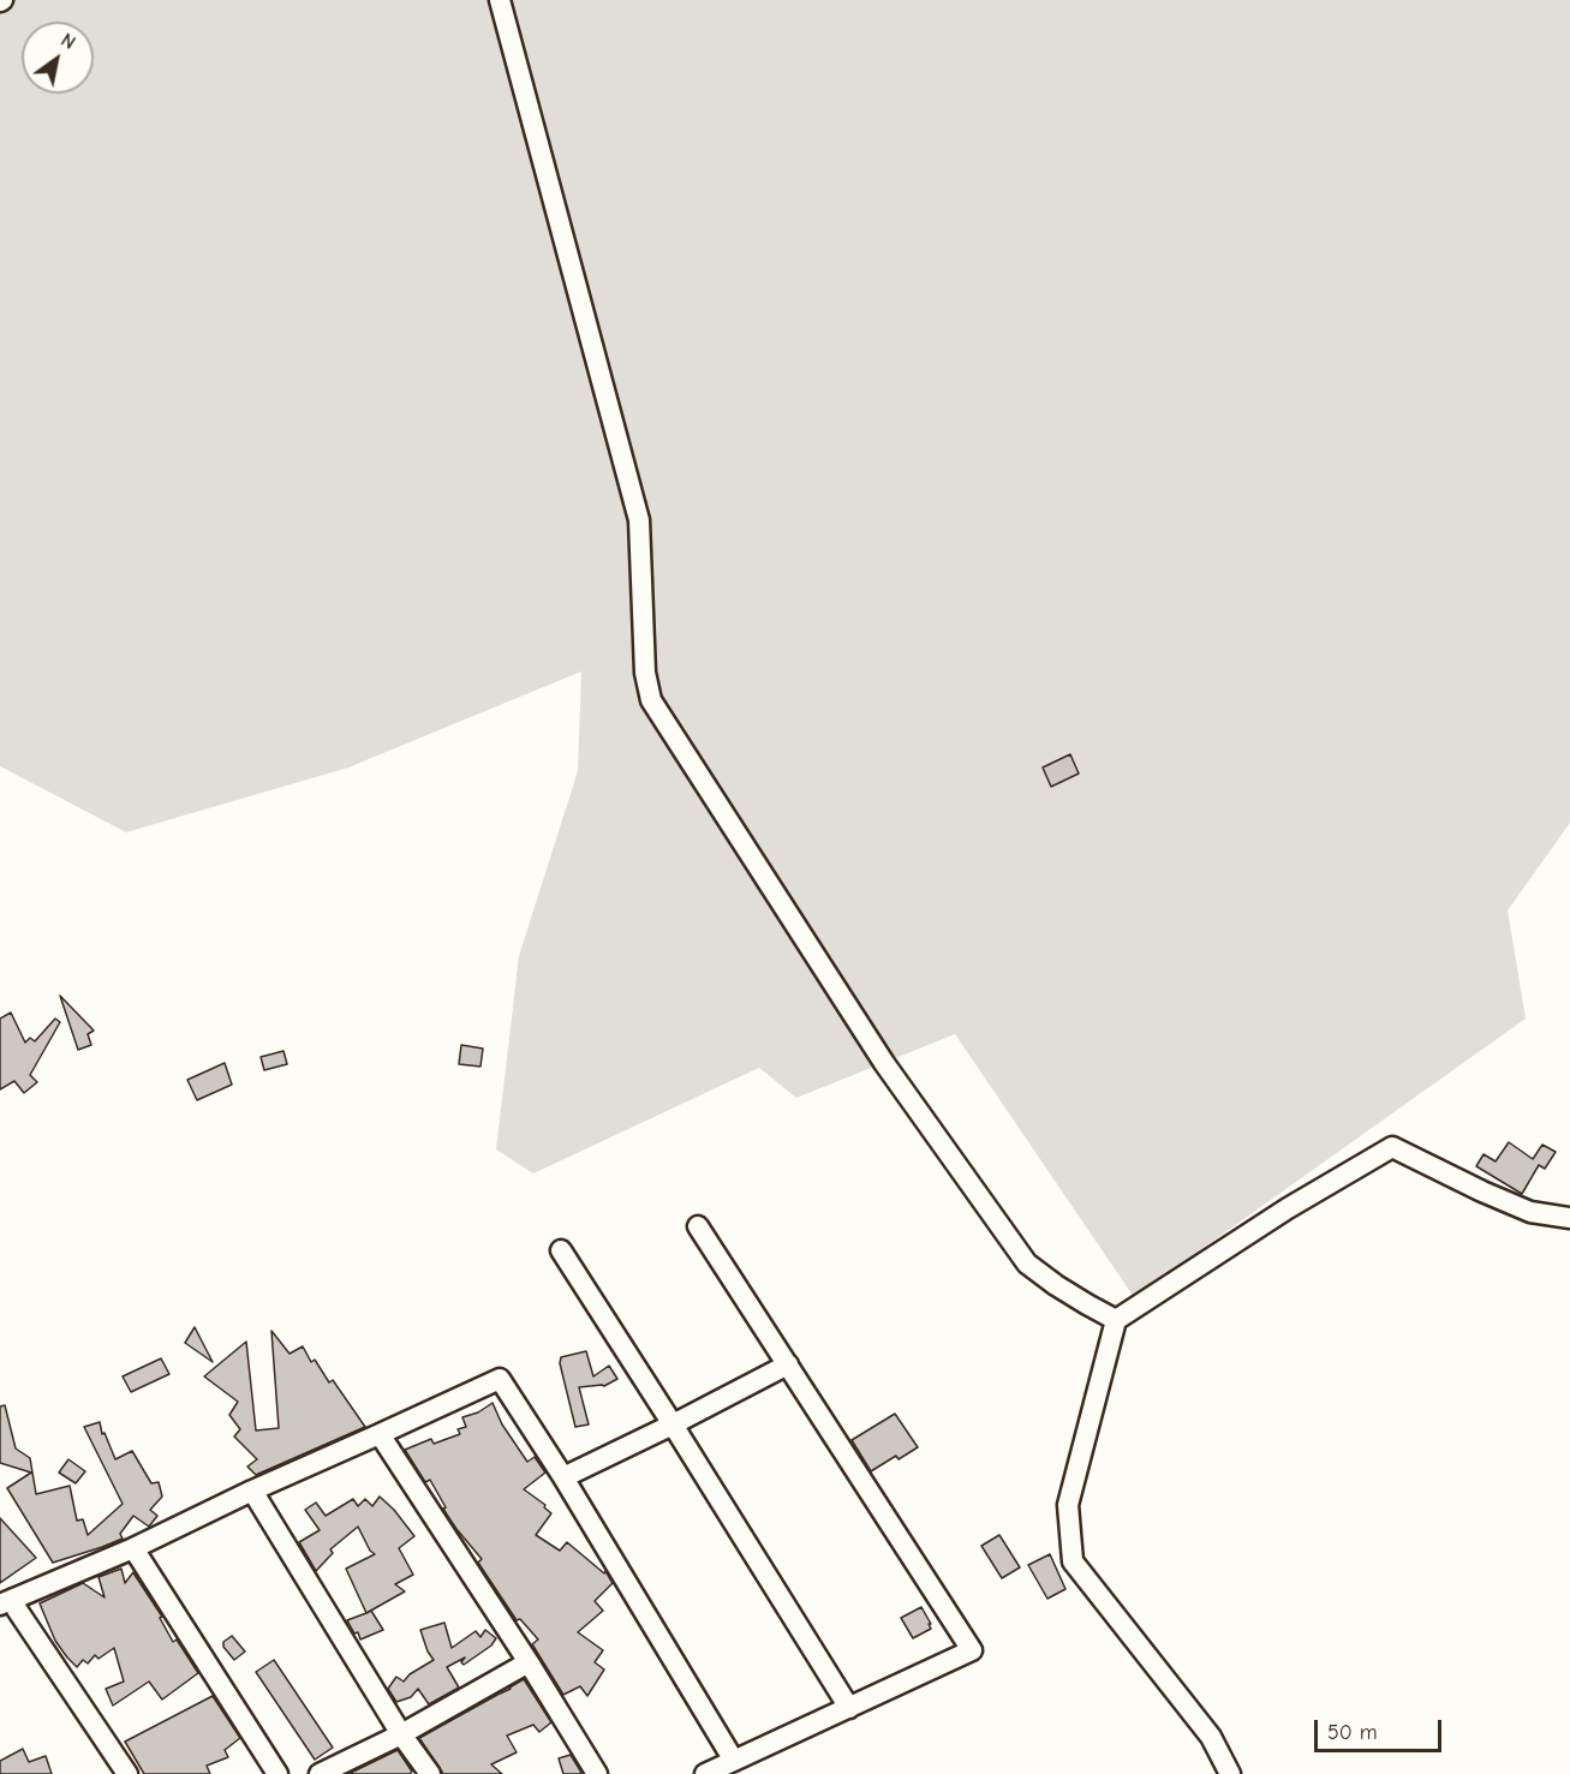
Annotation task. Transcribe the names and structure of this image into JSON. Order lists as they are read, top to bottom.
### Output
{
  "scale_bar": "50 m",
  "north": "top right"
}
